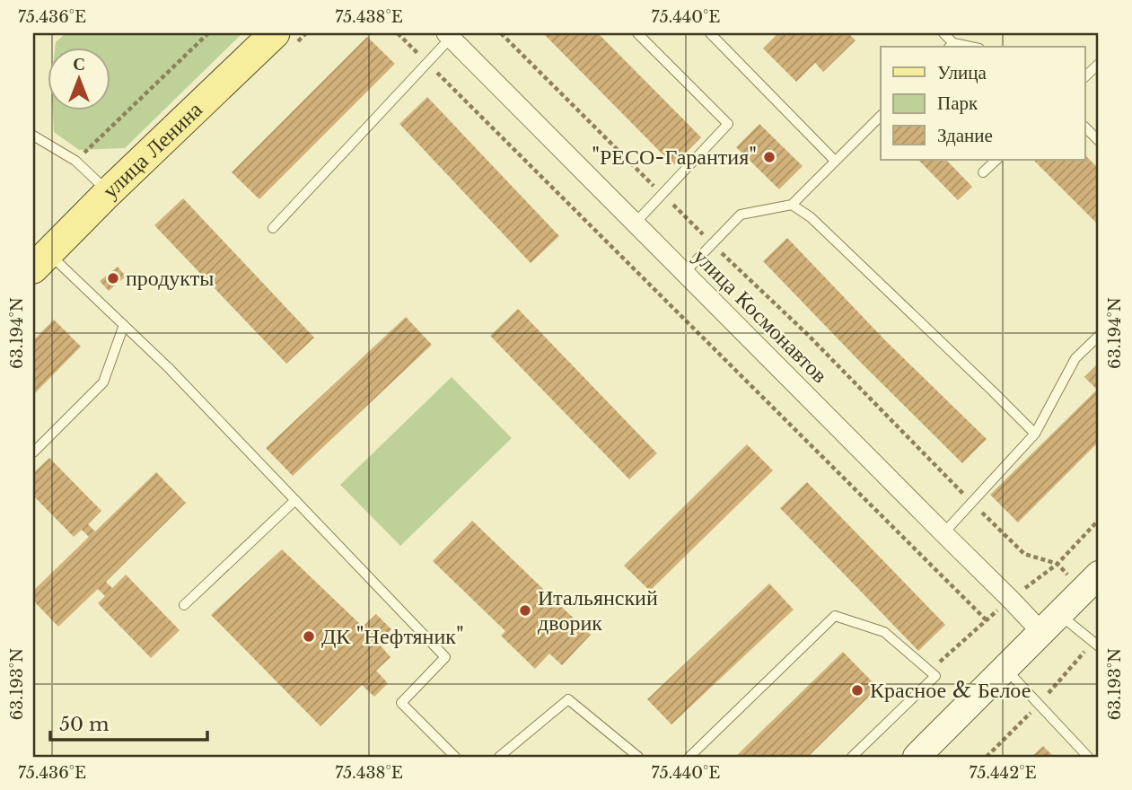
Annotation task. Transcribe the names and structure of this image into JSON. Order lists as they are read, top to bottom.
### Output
{
  "streets": {
    "main road": ["улица Ленина"],
    "street": ["улица Космонавтов"]
  },
  "places": [
    "\"РЕСО-Гарантия\"",
    "продукты",
    "Итальянский дворик",
    "ДК \"Нефтяник\"",
    "Красное & Белое"
  ],
  "legend": ["Улица", "Парк", "Здание"],
  "scale_bar": "50 m",
  "north": "top",
  "coordinates": [
    "75.436°E",
    "75.438°E",
    "75.440°E",
    "63.194°N",
    "63.193°N",
    "75.442°E"
  ]
}
